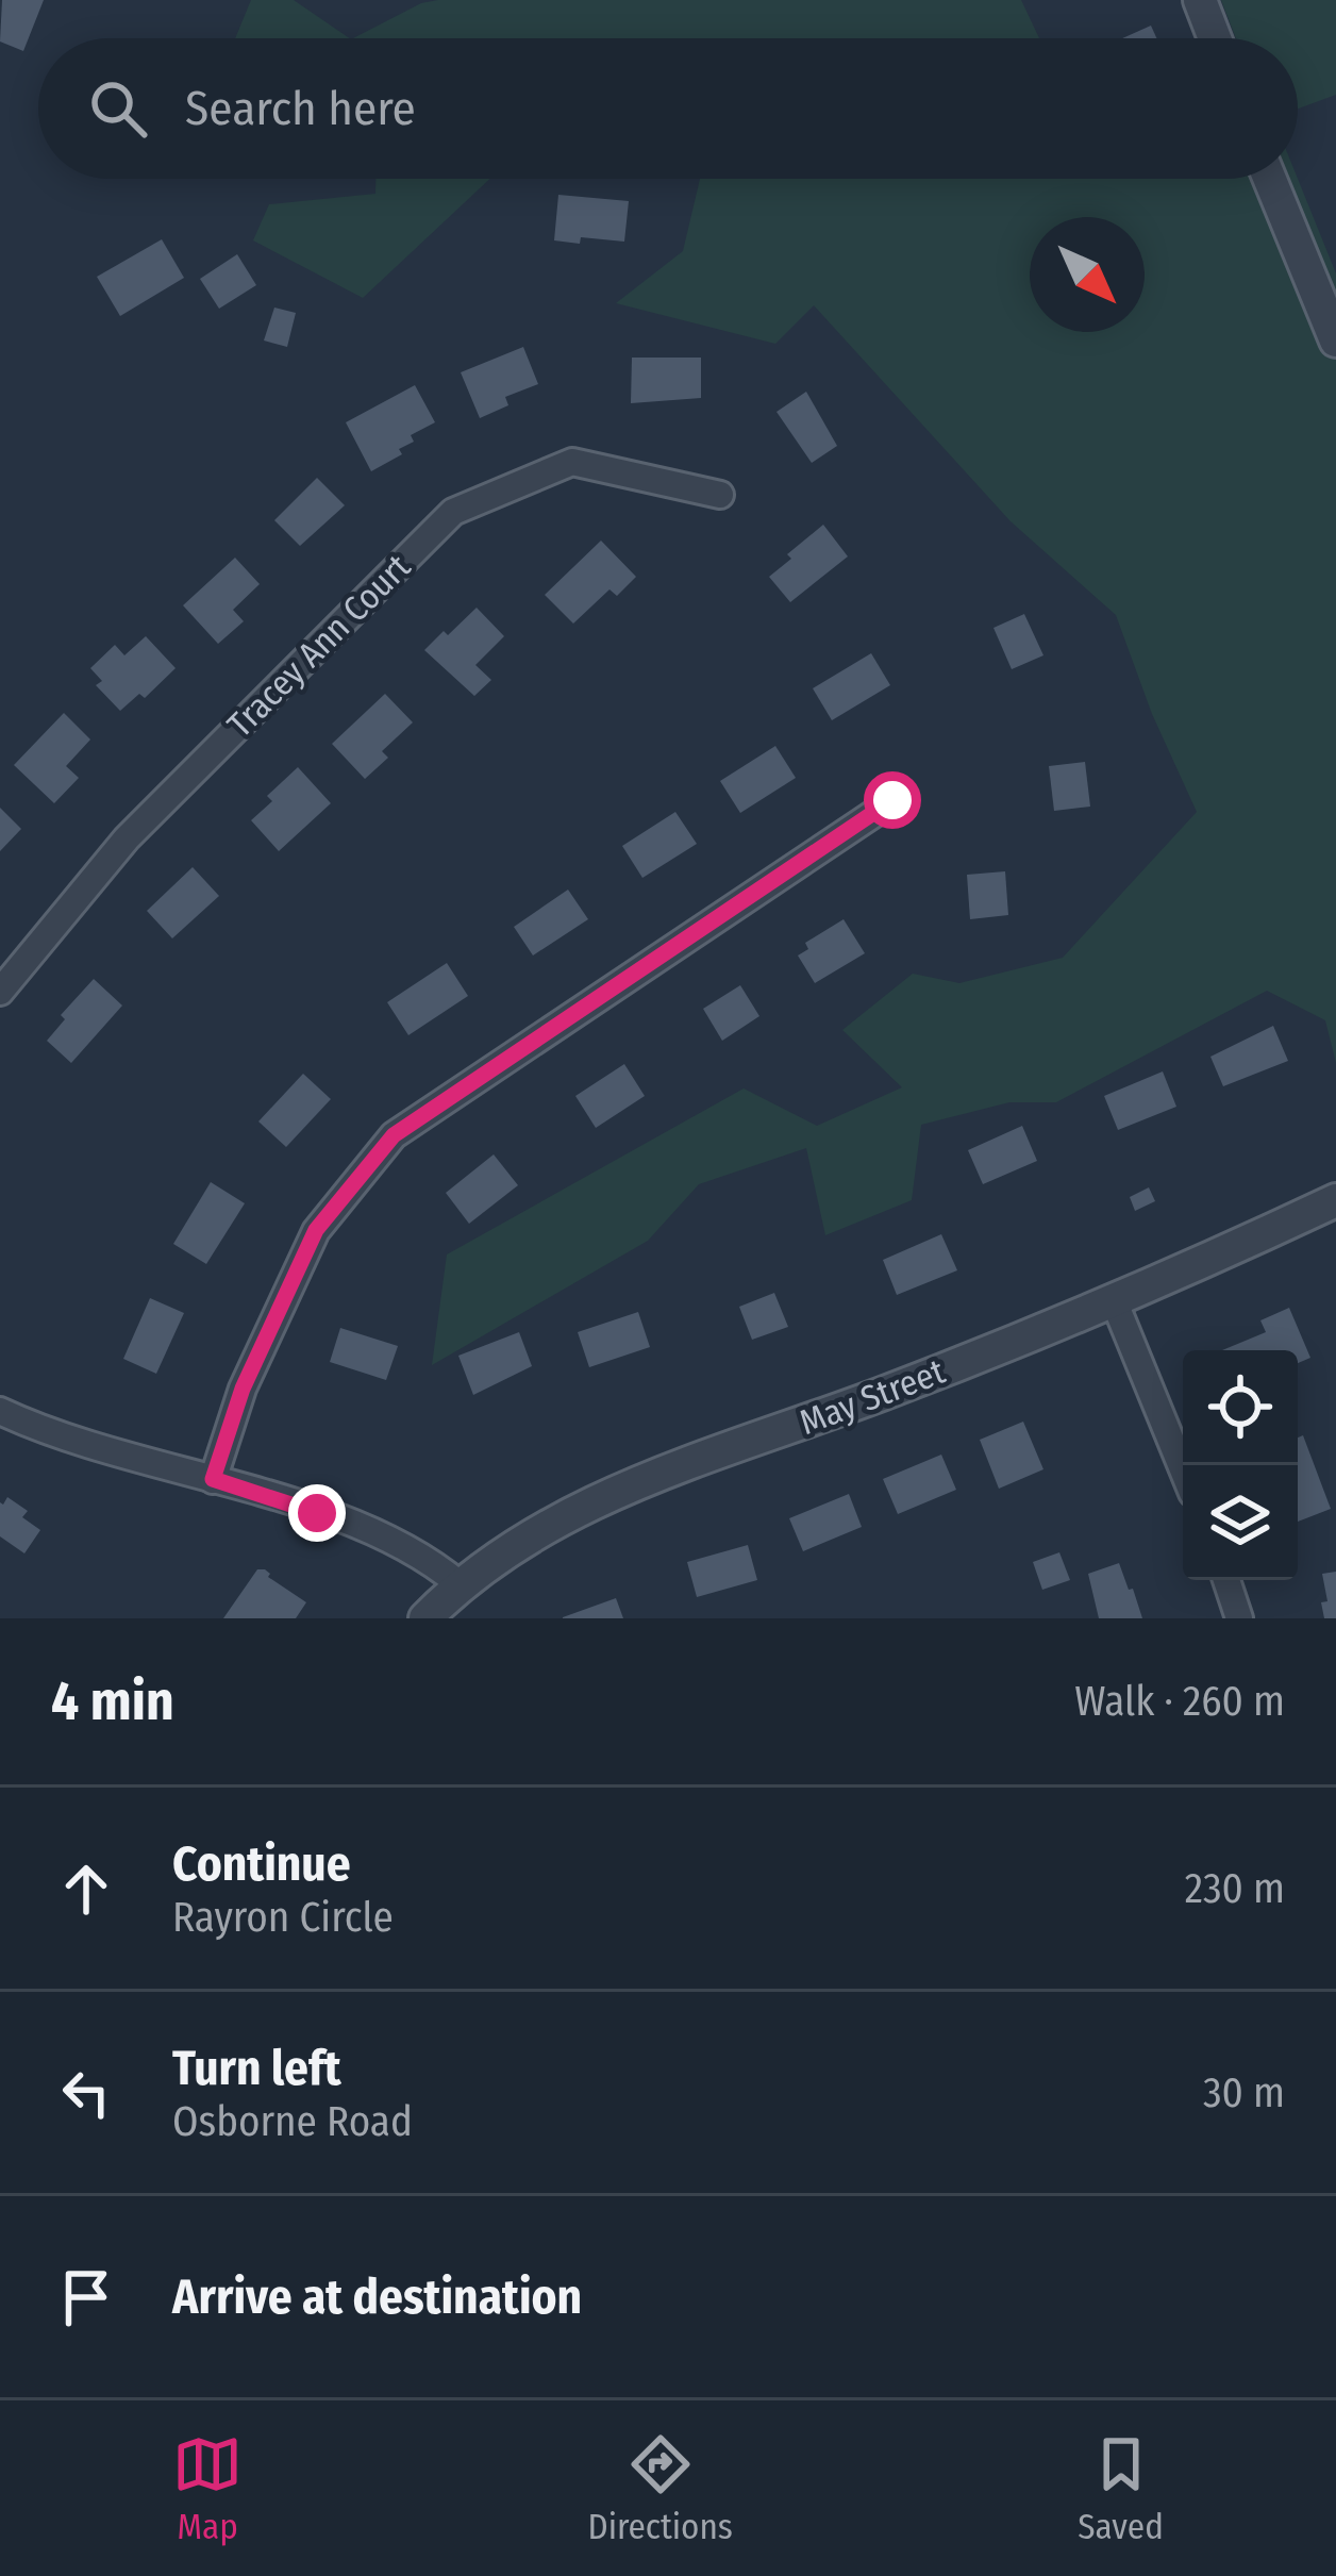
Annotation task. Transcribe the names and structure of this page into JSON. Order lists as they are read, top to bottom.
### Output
{
  "streets": {
    "street": ["Tracey Ann Court", "May Street"]
  },
  "north": "bottom right",
  "page": {
    "search": "Search here",
    "heading": ["4 min", "Walk · 260 m"],
    "list": [
      ["Continue", "Rayron Circle", "230 m"],
      ["Turn left", "Osborne Road", "30 m"],
      "Arrive at destination"
    ],
    "nav": ["Map", "Directions", "Saved"]
  }
}
